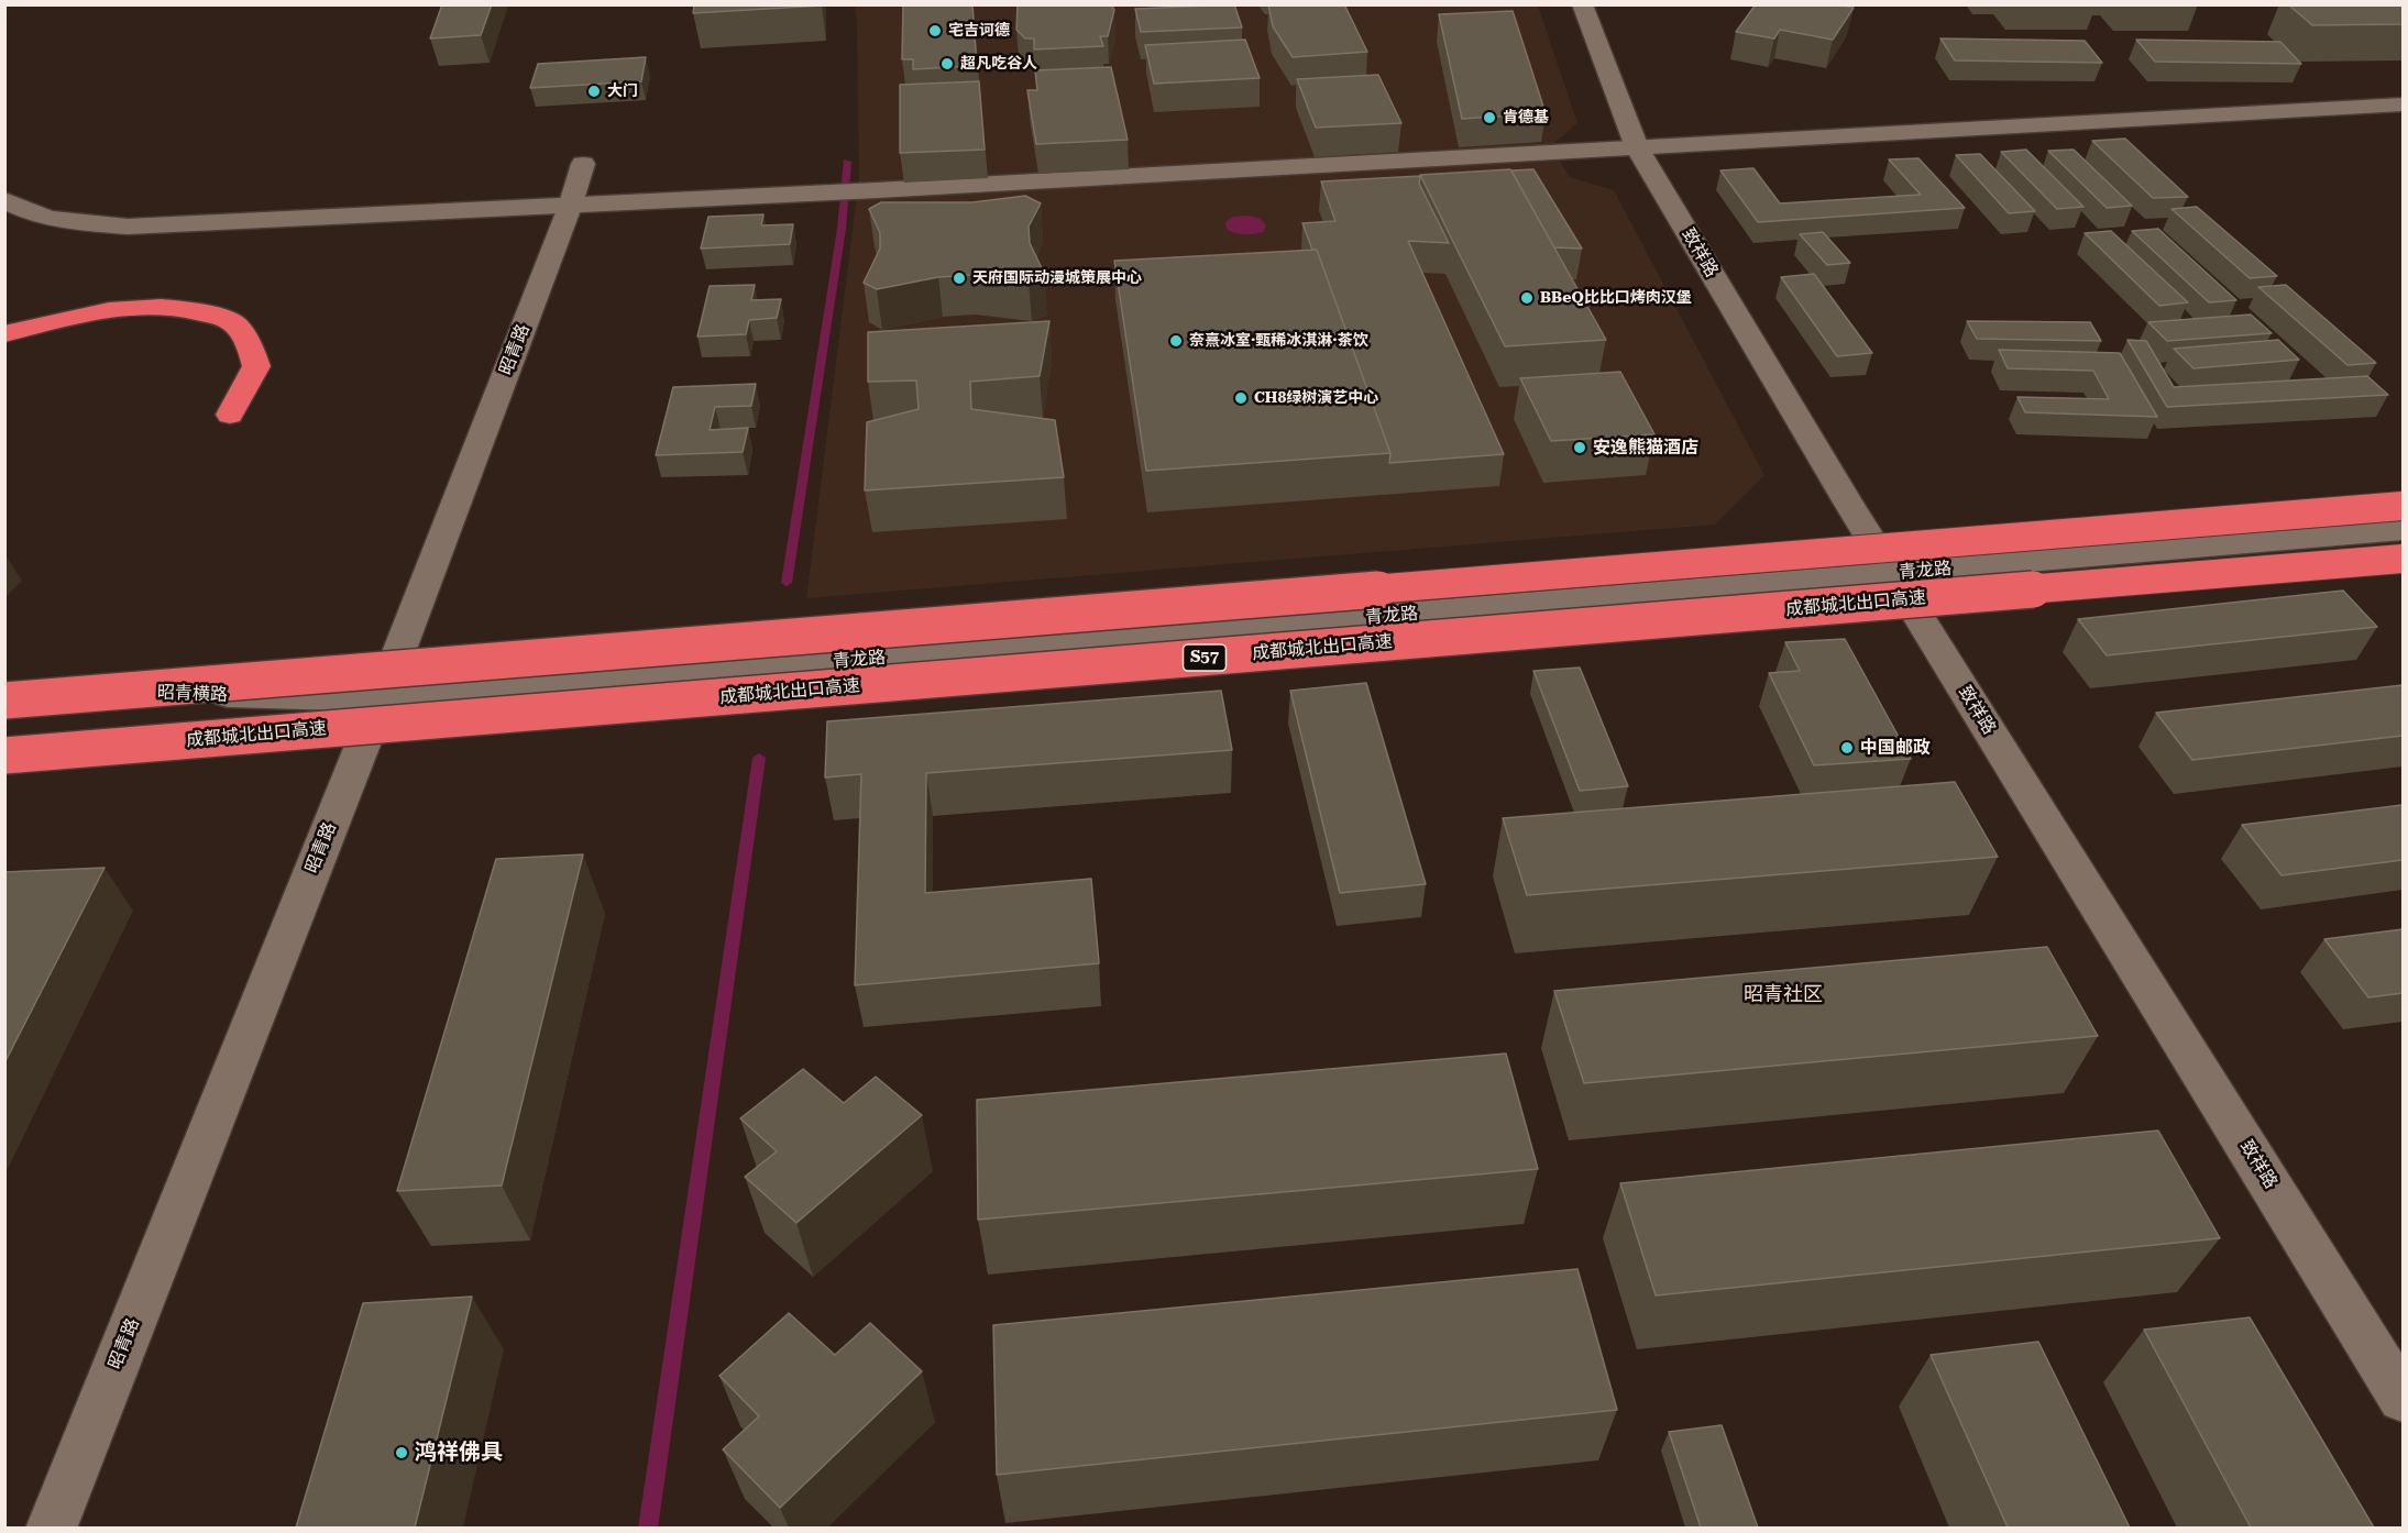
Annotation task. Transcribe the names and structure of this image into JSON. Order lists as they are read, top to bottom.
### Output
{
  "streets": {
    "highway": ["成都城北出口高速", "S57"],
    "street": [
      "致祥路",
      "昭青路",
      "青龙路",
      "昭青横路"
    ]
  },
  "crossings": [
    ["致祥路", "青龙路"],
    ["昭青路", "青龙路"],
    ["昭青路", "昭青横路"],
    ["青龙路", "昭青横路"]
  ],
  "districts": ["昭青社区"],
  "places": [
    "宅吉诃德",
    "超凡吃谷人",
    "大门",
    "肯德基",
    "天府国际动漫城策展中心",
    "BBeQ比比口烤肉汉堡",
    "奈熹冰室·甄稀冰淇淋·茶饮",
    "CH8绿树演艺中心",
    "安逸熊猫酒店",
    "中国邮政",
    "鸿祥佛具"
  ]
}
